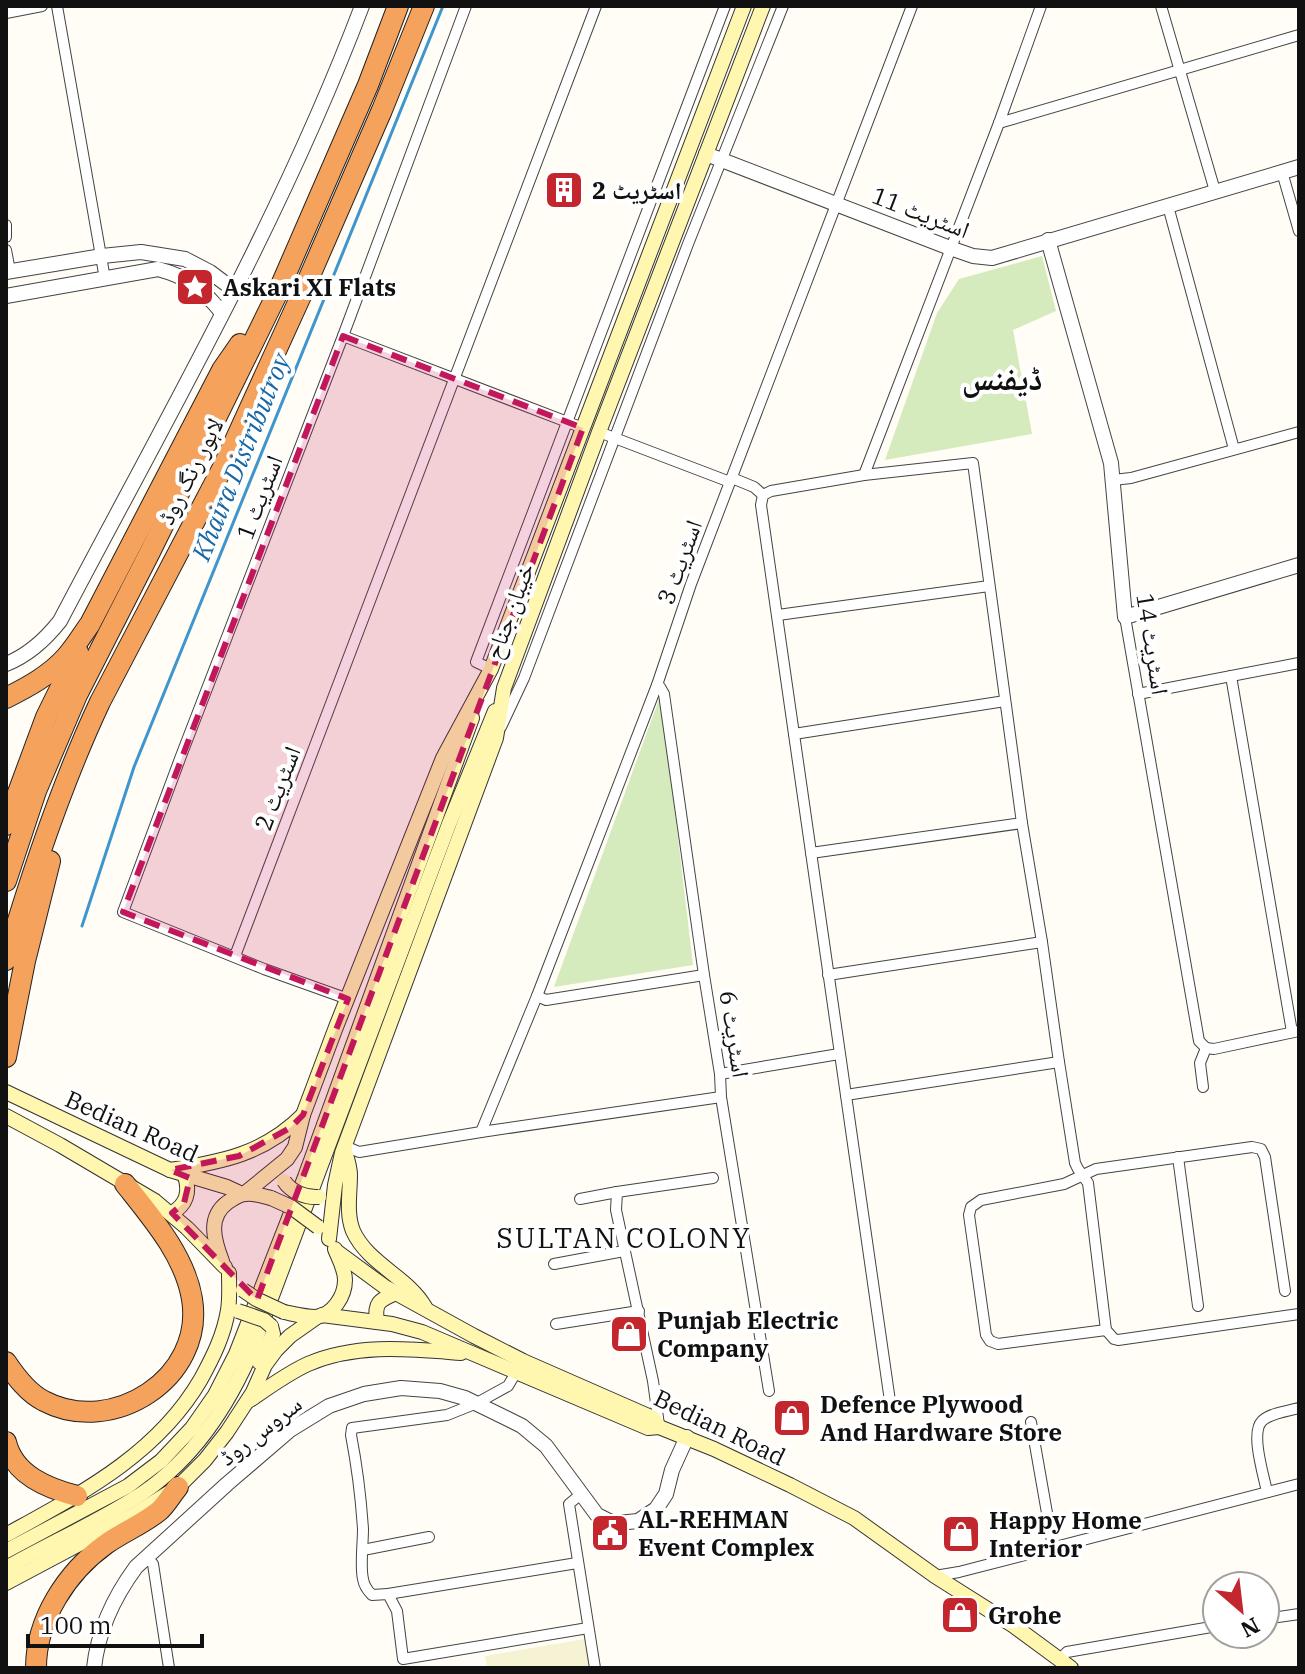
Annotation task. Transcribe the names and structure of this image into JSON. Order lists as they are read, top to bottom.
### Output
{
  "streets": {
    "highway": ["لاہور رنگ روڈ"],
    "main road": ["خیبان جناح", "Bedian Road"],
    "street": [
      "اسٹریٹ 11",
      "اسٹریٹ 1",
      "اسٹریٹ 3",
      "اسٹریٹ 14",
      "اسٹریٹ 2",
      "اسٹریٹ 6",
      "سروس روڈ"
    ]
  },
  "crossings": [
    ["اسٹریٹ 11", "اسٹریٹ 3"],
    ["اسٹریٹ 11", "خیبان جناح"],
    ["اسٹریٹ 11", "اسٹریٹ 14"],
    ["اسٹریٹ 1", "اسٹریٹ 2"],
    ["اسٹریٹ 3", "اسٹریٹ 6"],
    ["خیبان جناح", "Bedian Road"],
    ["Bedian Road", "سروس روڈ"]
  ],
  "districts": ["ڈیفنس", "SULTAN COLONY"],
  "water": ["Khaira Distributroy"],
  "places": {
    "building": ["اسٹریٹ 2"],
    "place": ["Askari XI Flats"],
    "shop": [
      "Punjab Electric Company",
      "Defence Plywood And Hardware Store",
      "Happy Home Interior",
      "Grohe"
    ],
    "public building": ["AL-REHMAN Event Complex"]
  },
  "scale_bar": "100 m",
  "north": "bottom right"
}
